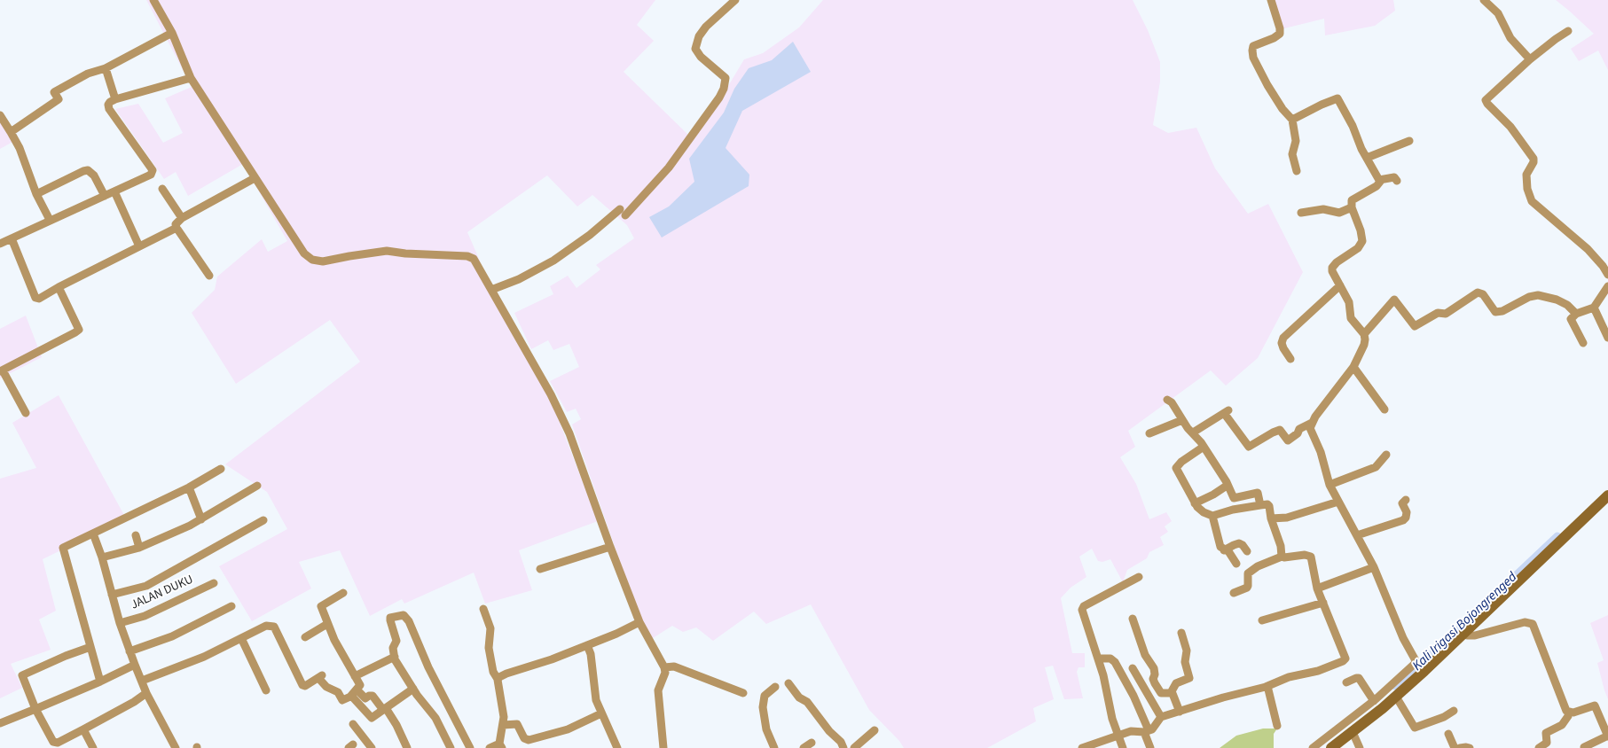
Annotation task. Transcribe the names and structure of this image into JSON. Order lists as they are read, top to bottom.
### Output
{
  "streets": {
    "street": ["JALAN DUKU"]
  },
  "water": ["Kali Irigasi Bojongrenged"]
}
